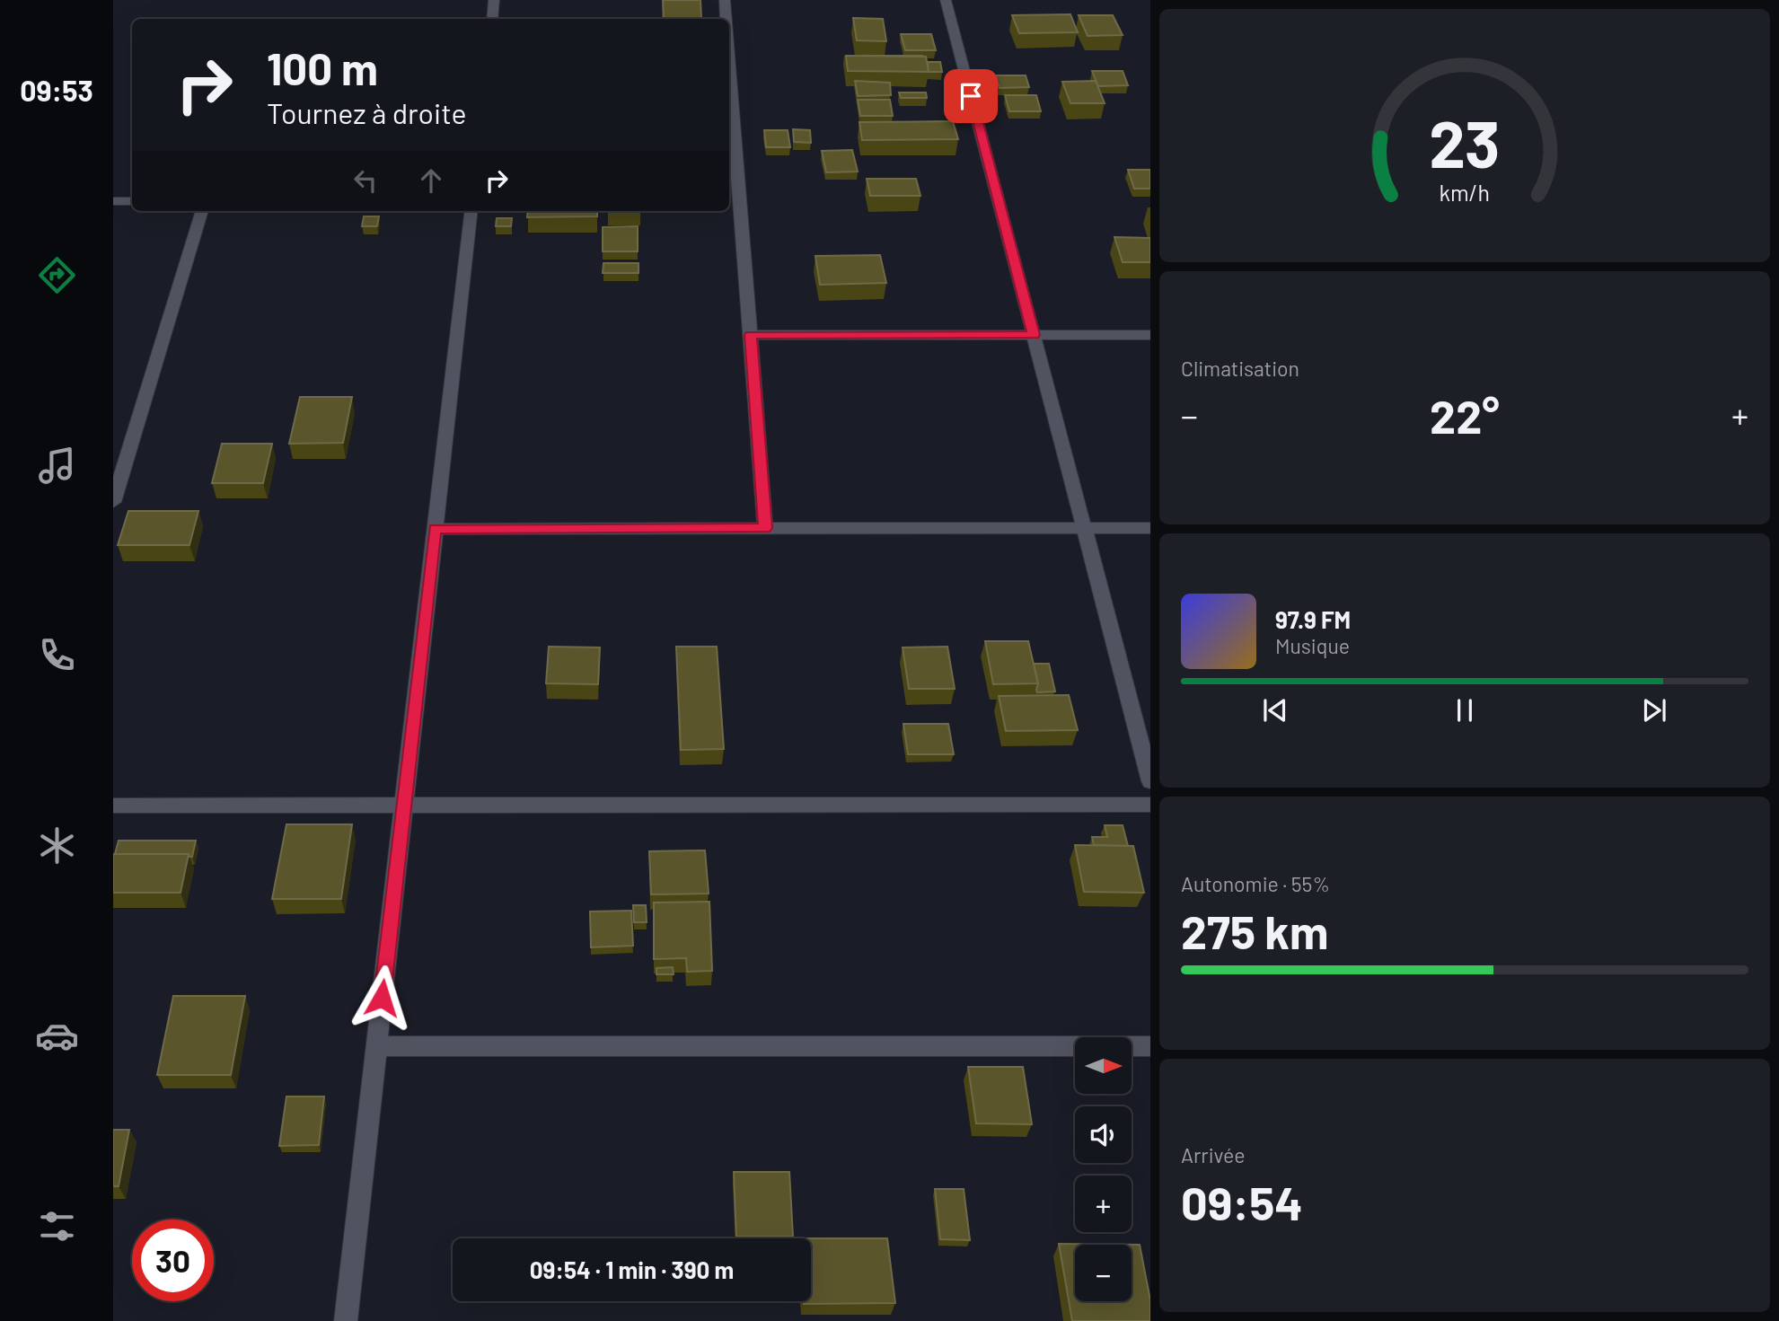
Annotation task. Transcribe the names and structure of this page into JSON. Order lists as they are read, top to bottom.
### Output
{
  "north": "right",
  "page": {
    "tabs": "09:53",
    "turn": ["100 m", "Tournez à droite"],
    "tile": [
      "Climatisation",
      ["Autonomie · 55%", "275 km"],
      ["Arrivée", "09:54"]
    ],
    "heat": ["−", "22°", "+"],
    "song": ["97.9 FM", "Musique"],
    "map_buttons": ["+", "−"],
    "limit": "30",
    "trip": "09:54 · 1 min · 390 m",
    "gauge": ["23", "km/h"]
  }
}
